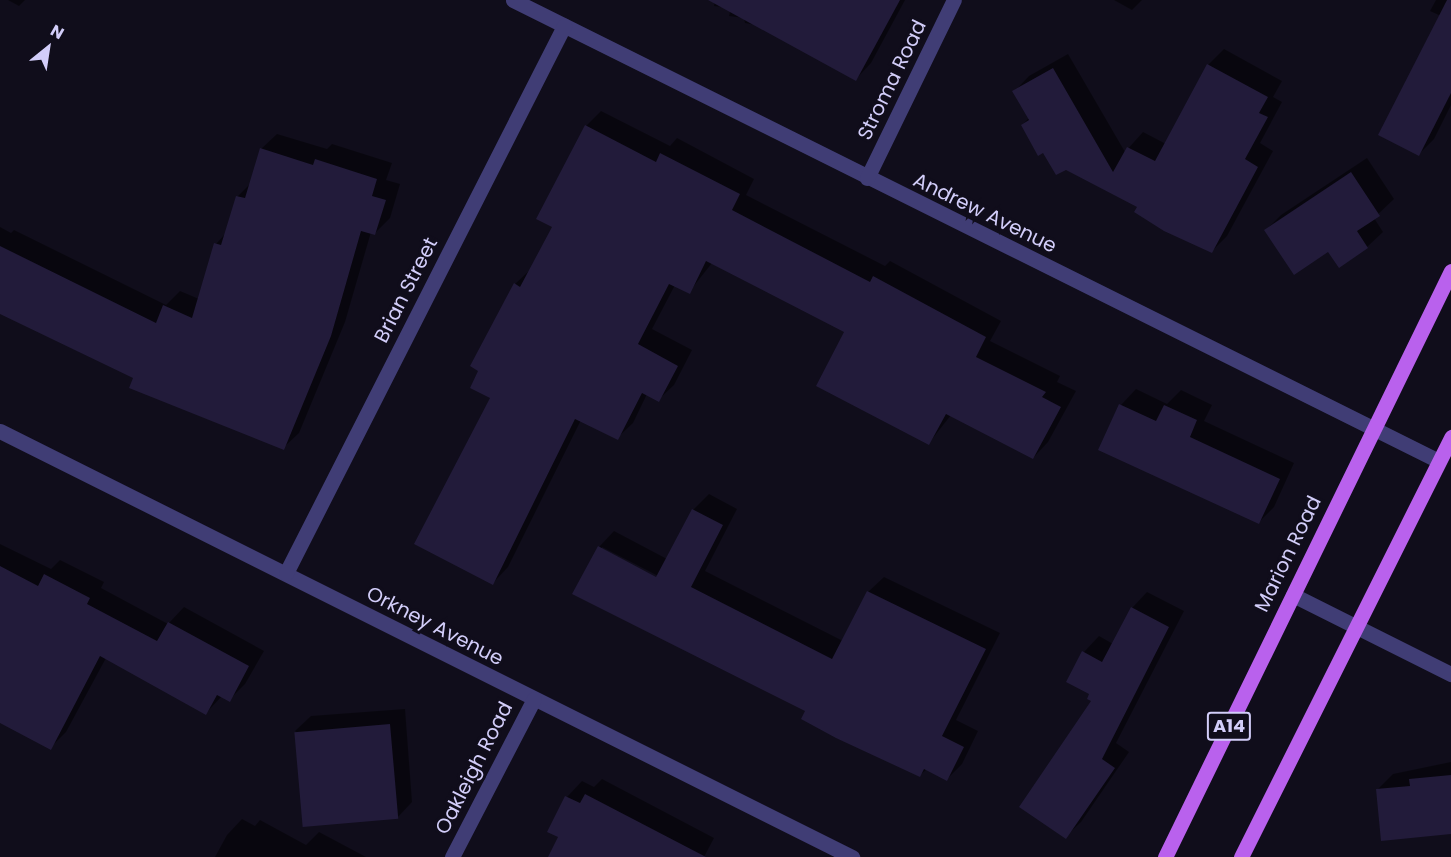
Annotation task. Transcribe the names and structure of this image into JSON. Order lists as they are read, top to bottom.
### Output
{
  "streets": {
    "main road": ["Marion Road", "A14"],
    "street": [
      "Stroma Road",
      "Andrew Avenue",
      "Brian Street",
      "Orkney Avenue",
      "Oakleigh Road"
    ]
  },
  "crossings": [
    ["Stroma Road", "Andrew Avenue"],
    ["Andrew Avenue", "Brian Street"],
    ["Andrew Avenue", "Marion Road"],
    ["Brian Street", "Orkney Avenue"],
    ["Orkney Avenue", "Oakleigh Road"]
  ],
  "north": "top right"
}
